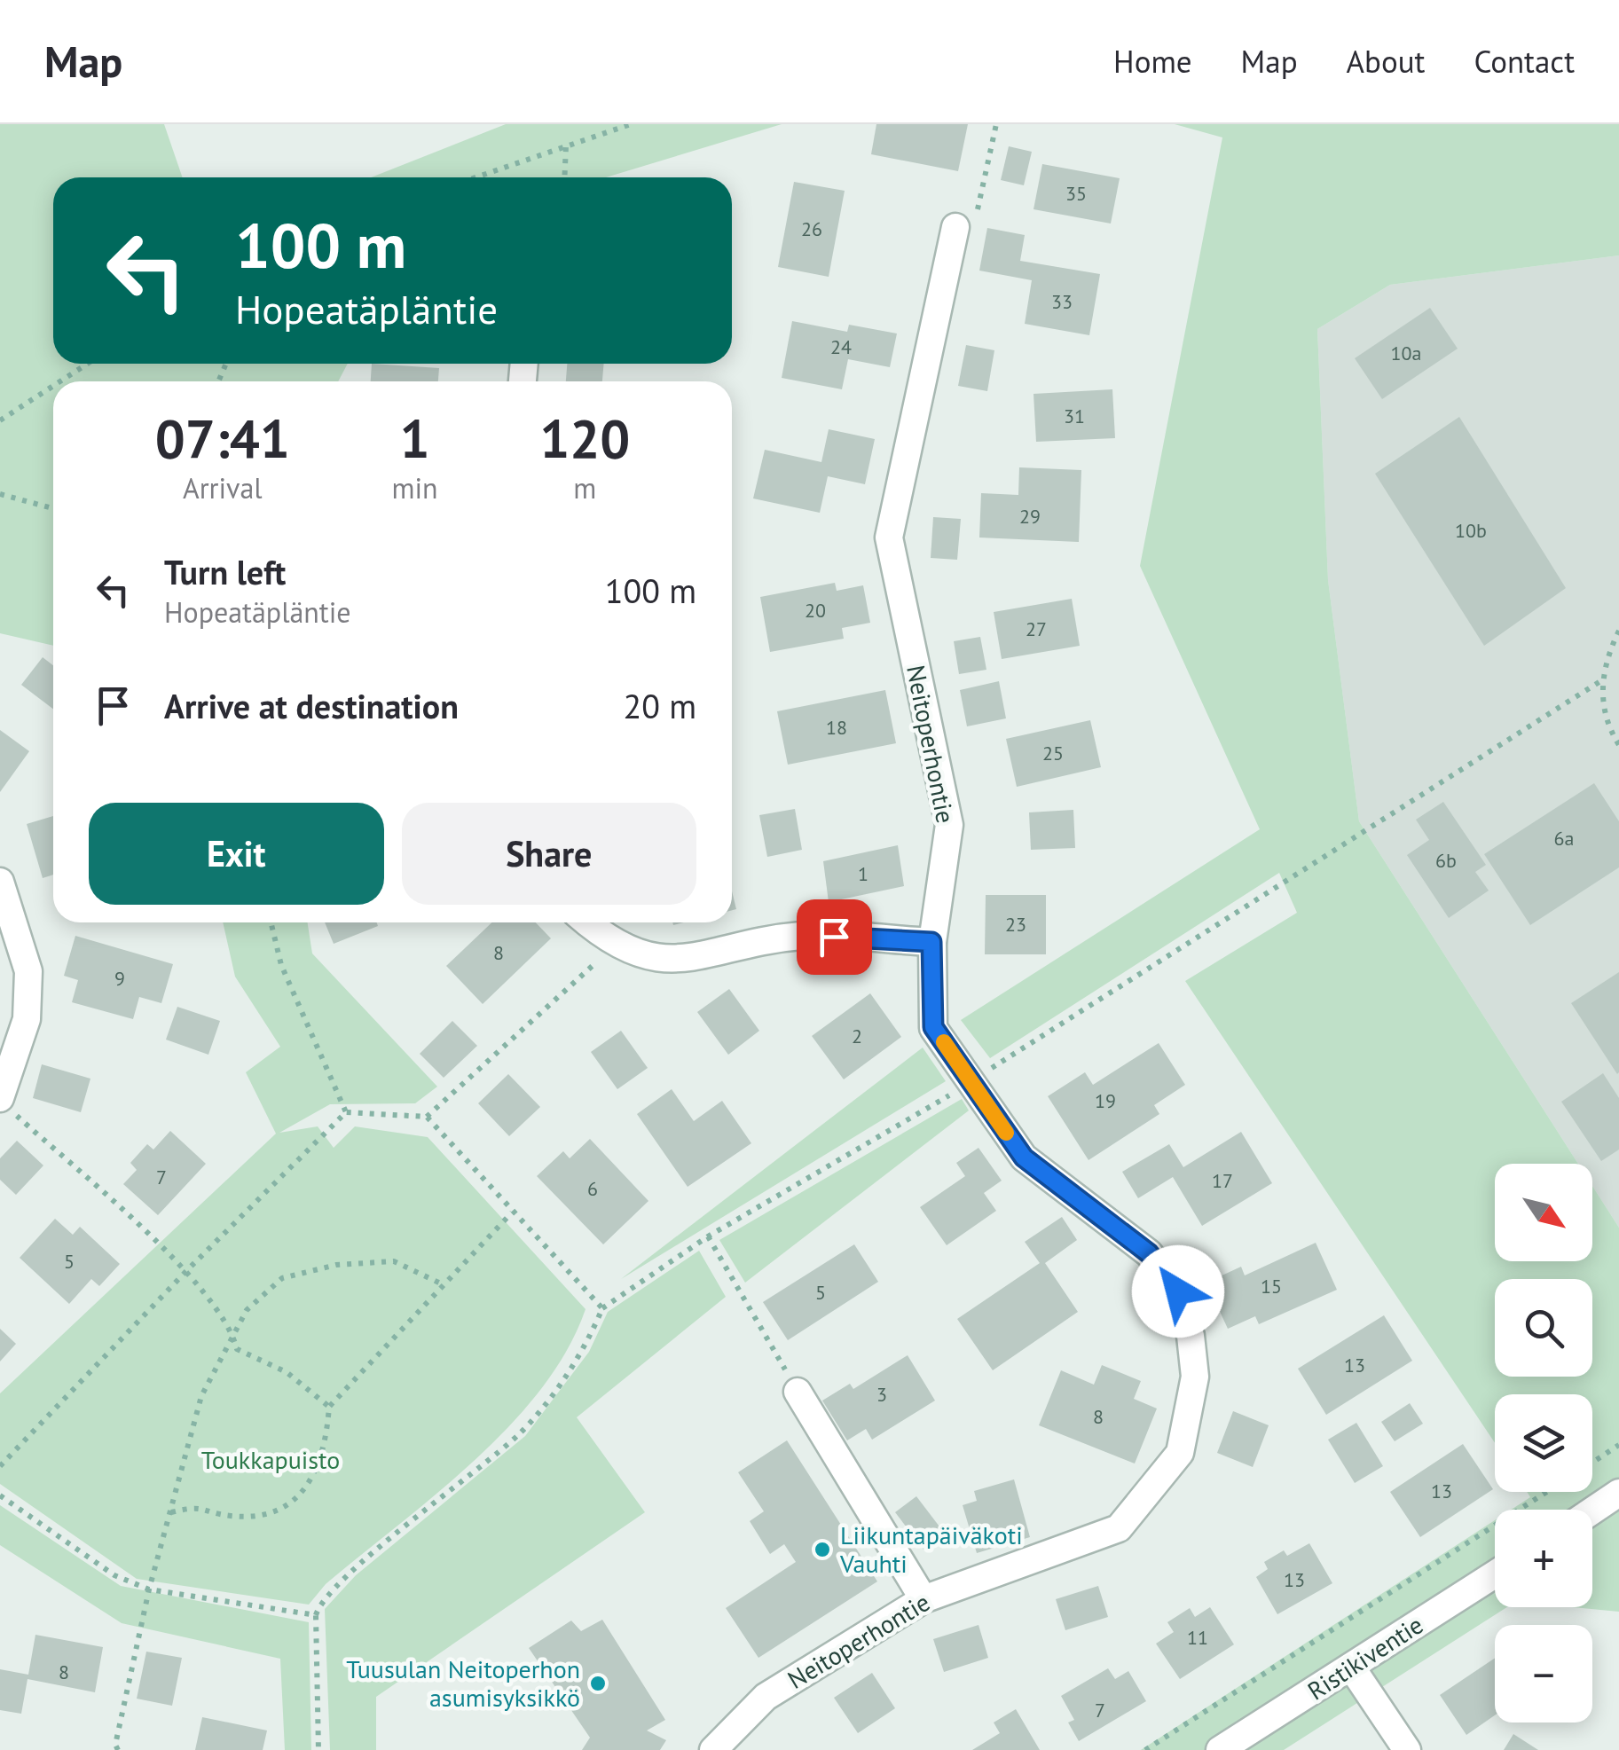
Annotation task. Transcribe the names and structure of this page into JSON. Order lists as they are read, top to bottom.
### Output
{
  "streets": {
    "street": ["Neitoperhontie", "Ristikiventie"]
  },
  "parks": ["Toukkapuisto"],
  "places": ["Liikuntapäiväkoti Vauhti", "Tuusulan Neitoperhon asumisyksikkö"],
  "house_numbers": [
    "35",
    "26",
    "33",
    "24",
    "10a",
    "31",
    "29",
    "10b",
    "20",
    "27",
    "18",
    "25",
    "6a",
    "6b",
    "1",
    "23",
    "8",
    "9",
    "2",
    "19",
    "7",
    "17",
    "6",
    "5",
    "15",
    "5",
    "13",
    "3",
    "8",
    "13",
    "13",
    "11",
    "8",
    "7"
  ],
  "north": "bottom right",
  "page": {
    "header": "Map",
    "nav": [
      "Home",
      "Map",
      "About",
      "Contact"
    ],
    "turn": ["100 m", "Hopeatäpläntie"],
    "eta": [
      "07:41",
      "Arrival",
      "1",
      "min",
      "120",
      "m"
    ],
    "list": [
      {
        "name": "Turn left",
        "note": "Hopeatäpläntie",
        "value": "100 m"
      },
      {
        "name": "Arrive at destination",
        "value": "20 m"
      }
    ],
    "buttons": ["Exit", "Share"],
    "map_buttons": ["+", "−"]
  }
}
